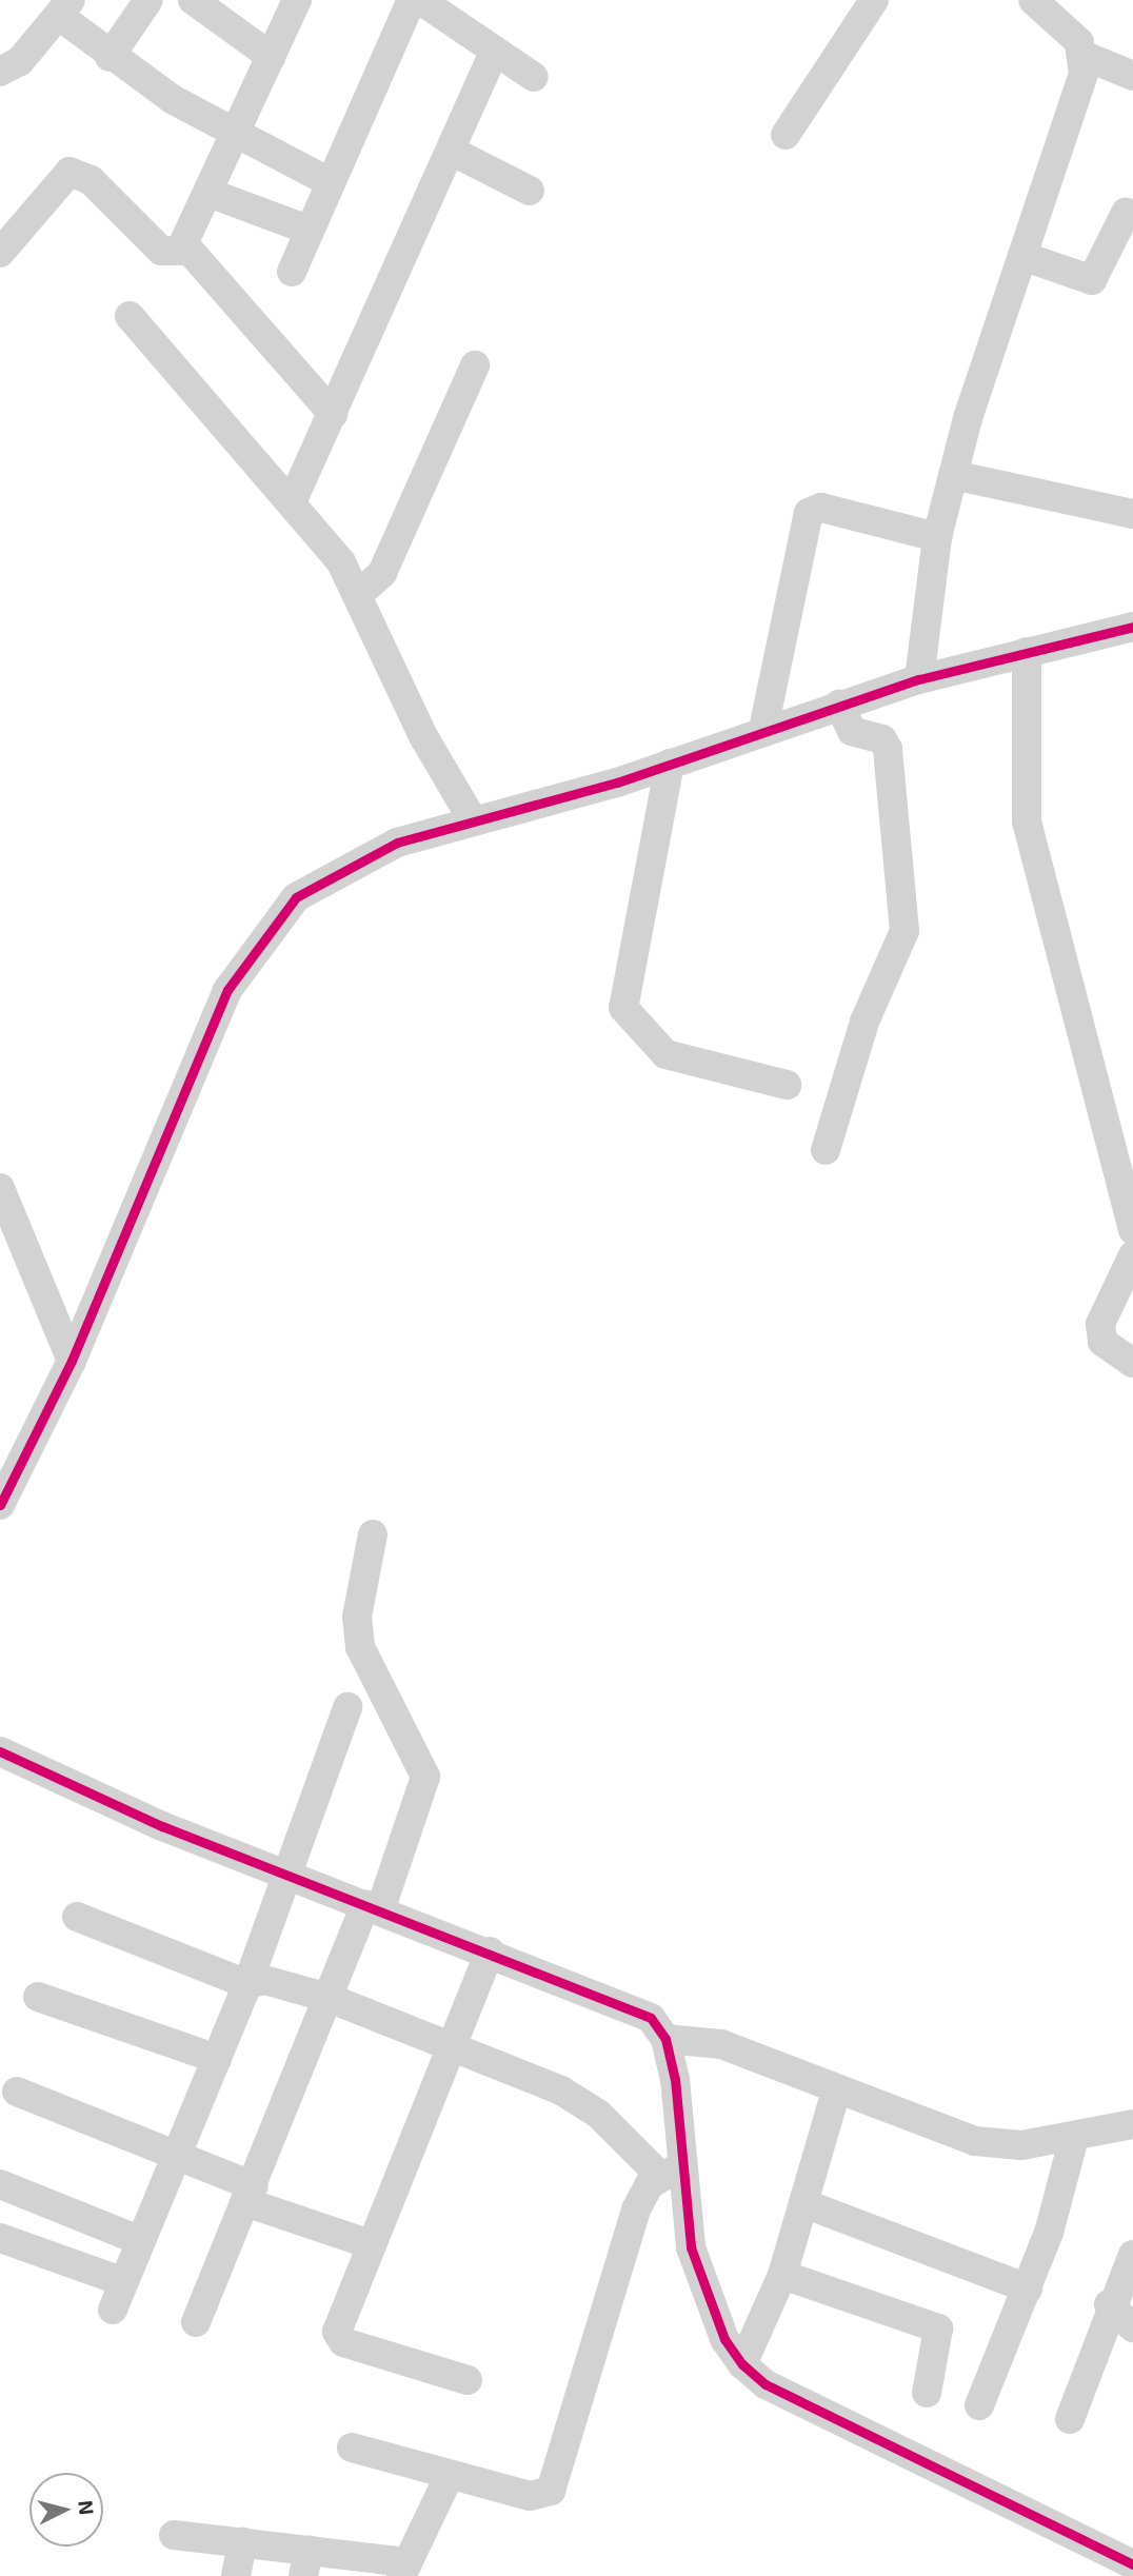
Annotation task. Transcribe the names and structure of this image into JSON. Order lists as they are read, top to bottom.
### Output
{
  "north": "right"
}
